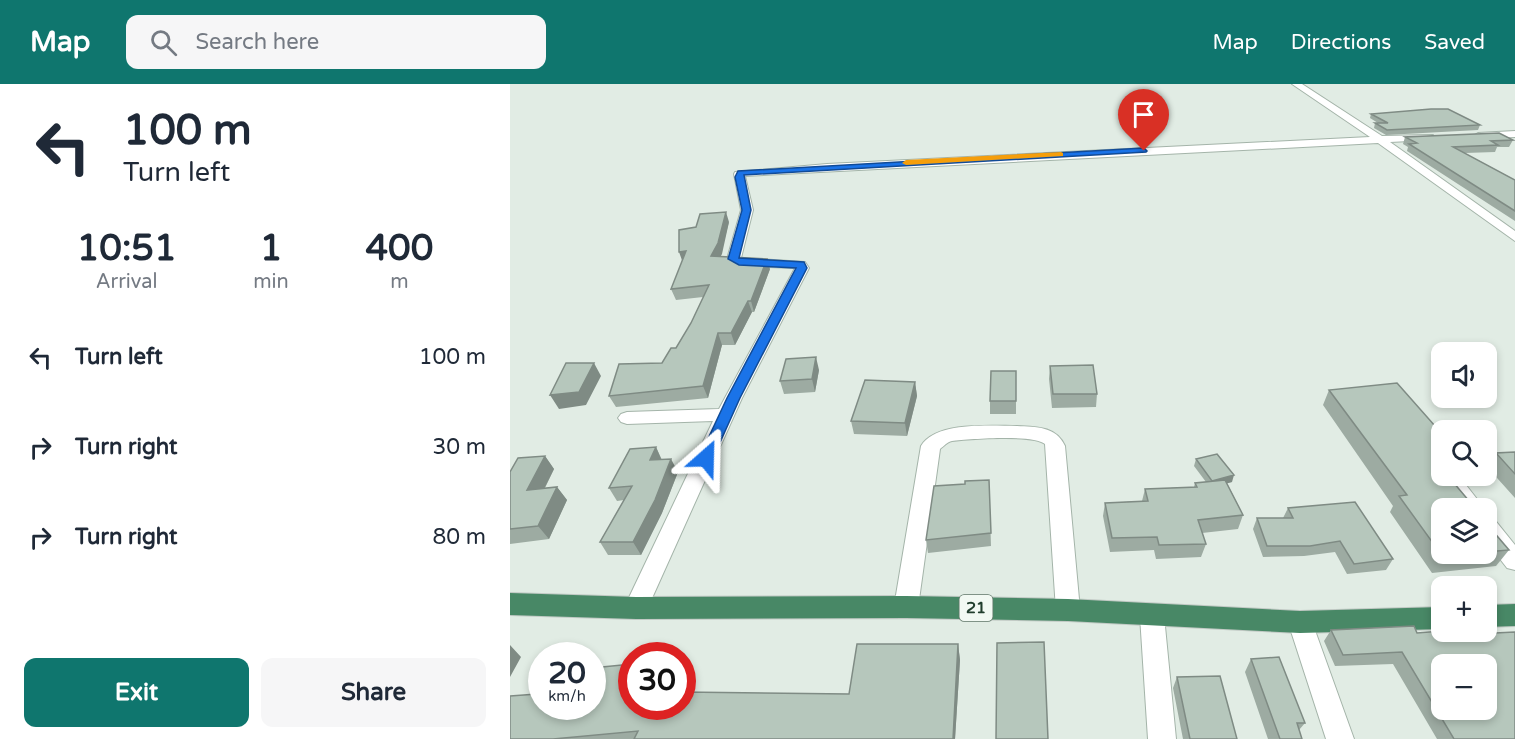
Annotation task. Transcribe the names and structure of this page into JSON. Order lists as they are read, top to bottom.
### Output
{
  "streets": {
    "highway": ["21"]
  },
  "page": {
    "header": "Map",
    "search": "Search here",
    "nav": ["Map", "Directions", "Saved"],
    "turn": ["100 m", "Turn left"],
    "eta": [
      "10:51",
      "Arrival",
      "1",
      "min",
      "400",
      "m"
    ],
    "list": [
      {
        "name": "Turn left",
        "value": "100 m"
      },
      {
        "name": "Turn right",
        "value": "30 m"
      },
      {
        "name": "Turn right",
        "value": "80 m"
      }
    ],
    "map_buttons": ["+", "−"],
    "speed": "20 km/h",
    "limit": "30",
    "buttons": ["Exit", "Share"]
  }
}
